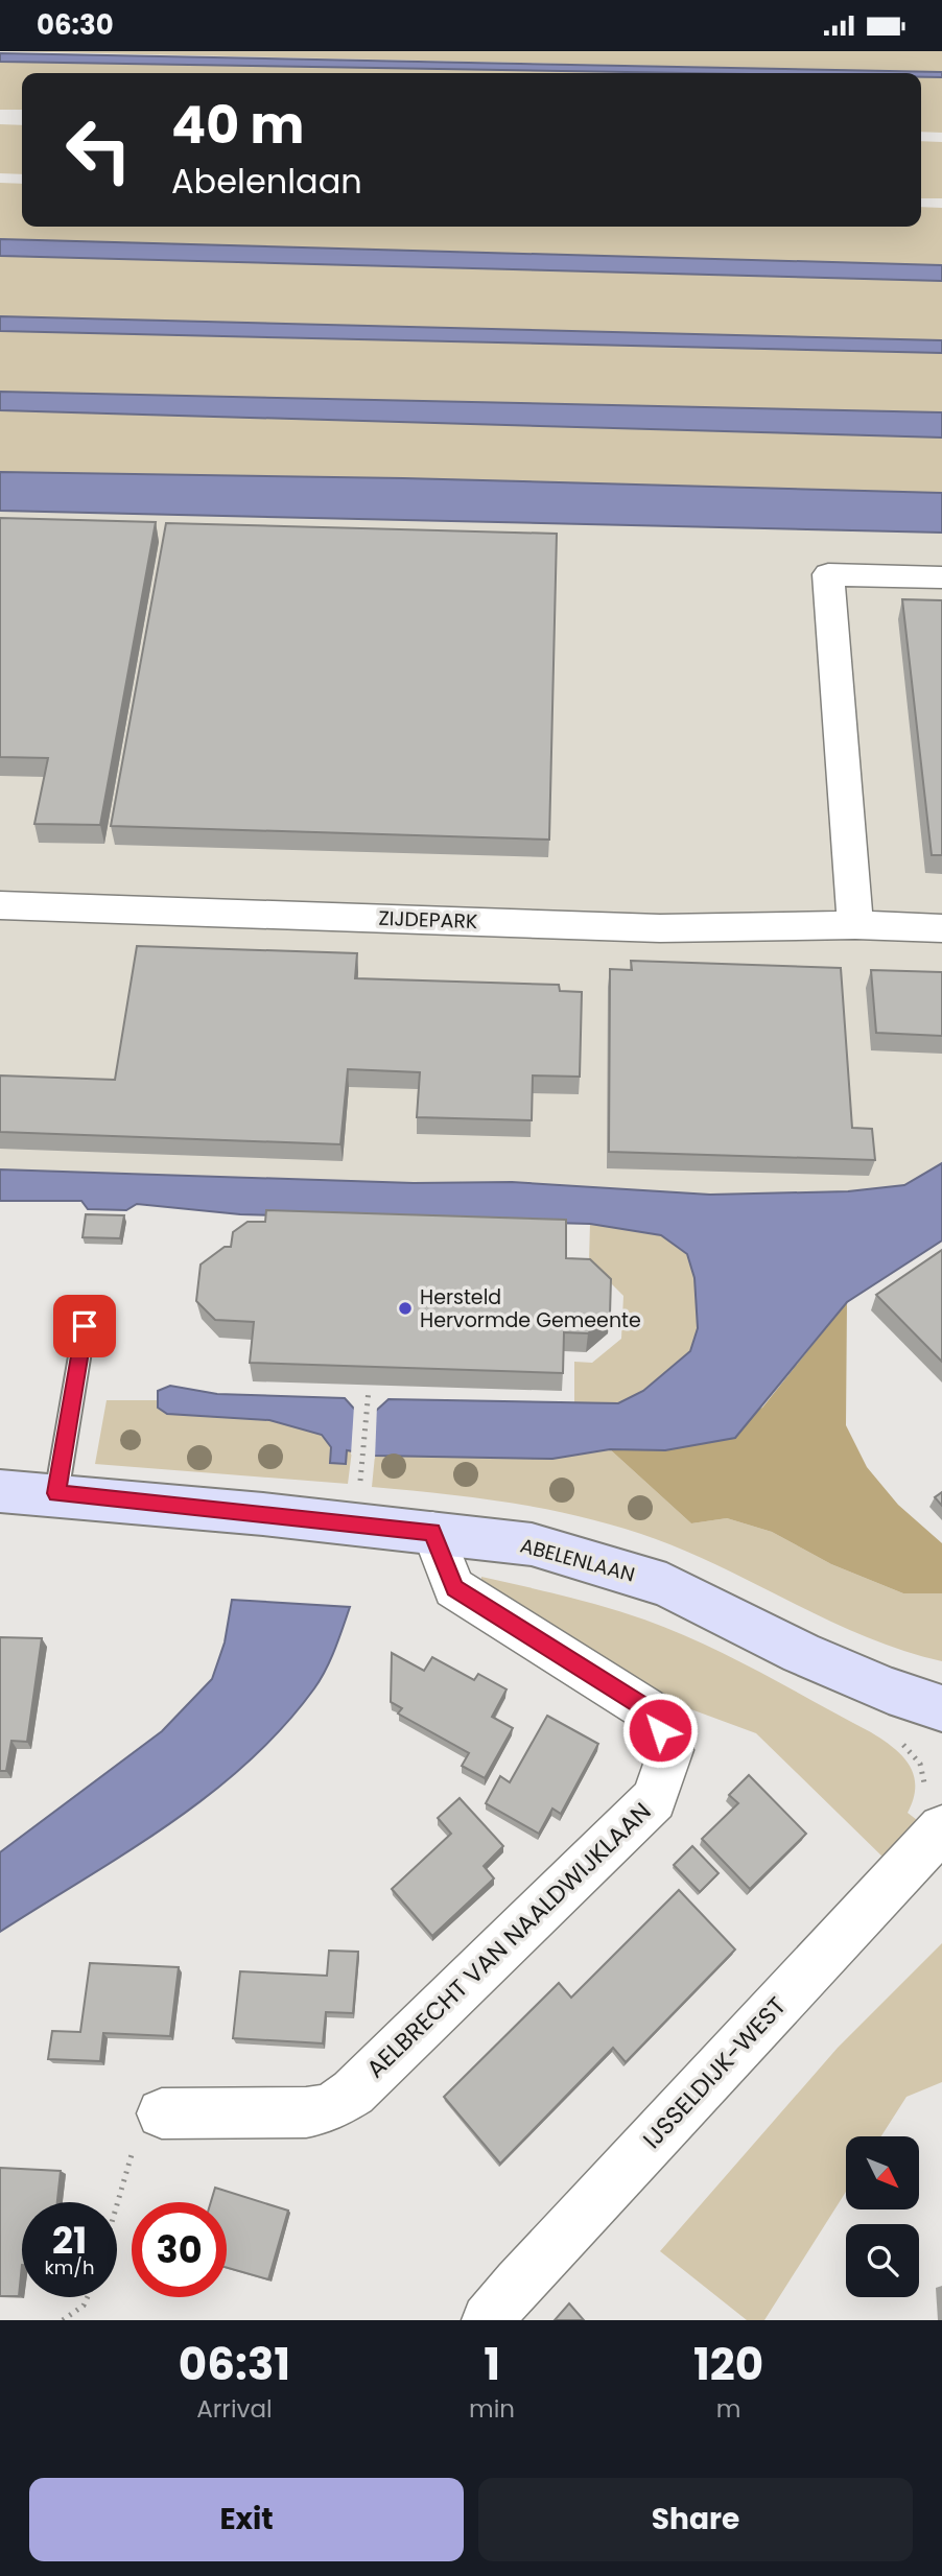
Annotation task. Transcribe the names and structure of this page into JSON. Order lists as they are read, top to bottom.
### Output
{
  "streets": {
    "street": [
      "ZIJDEPARK",
      "ABELENLAAN",
      "AELBRECHT VAN NAALDWIJKLAAN",
      "IJSSELDIJK-WEST"
    ]
  },
  "crossings": [
    ["ABELENLAAN", "AELBRECHT VAN NAALDWIJKLAAN"]
  ],
  "places": ["Hersteld Hervormde Gemeente"],
  "north": "bottom right",
  "page": {
    "status": "06:30",
    "turn": ["40 m", "Abelenlaan"],
    "speed": "21 km/h",
    "limit": "30",
    "eta": [
      "06:31",
      "Arrival",
      "1",
      "min",
      "120",
      "m"
    ],
    "buttons": ["Exit", "Share"]
  }
}
